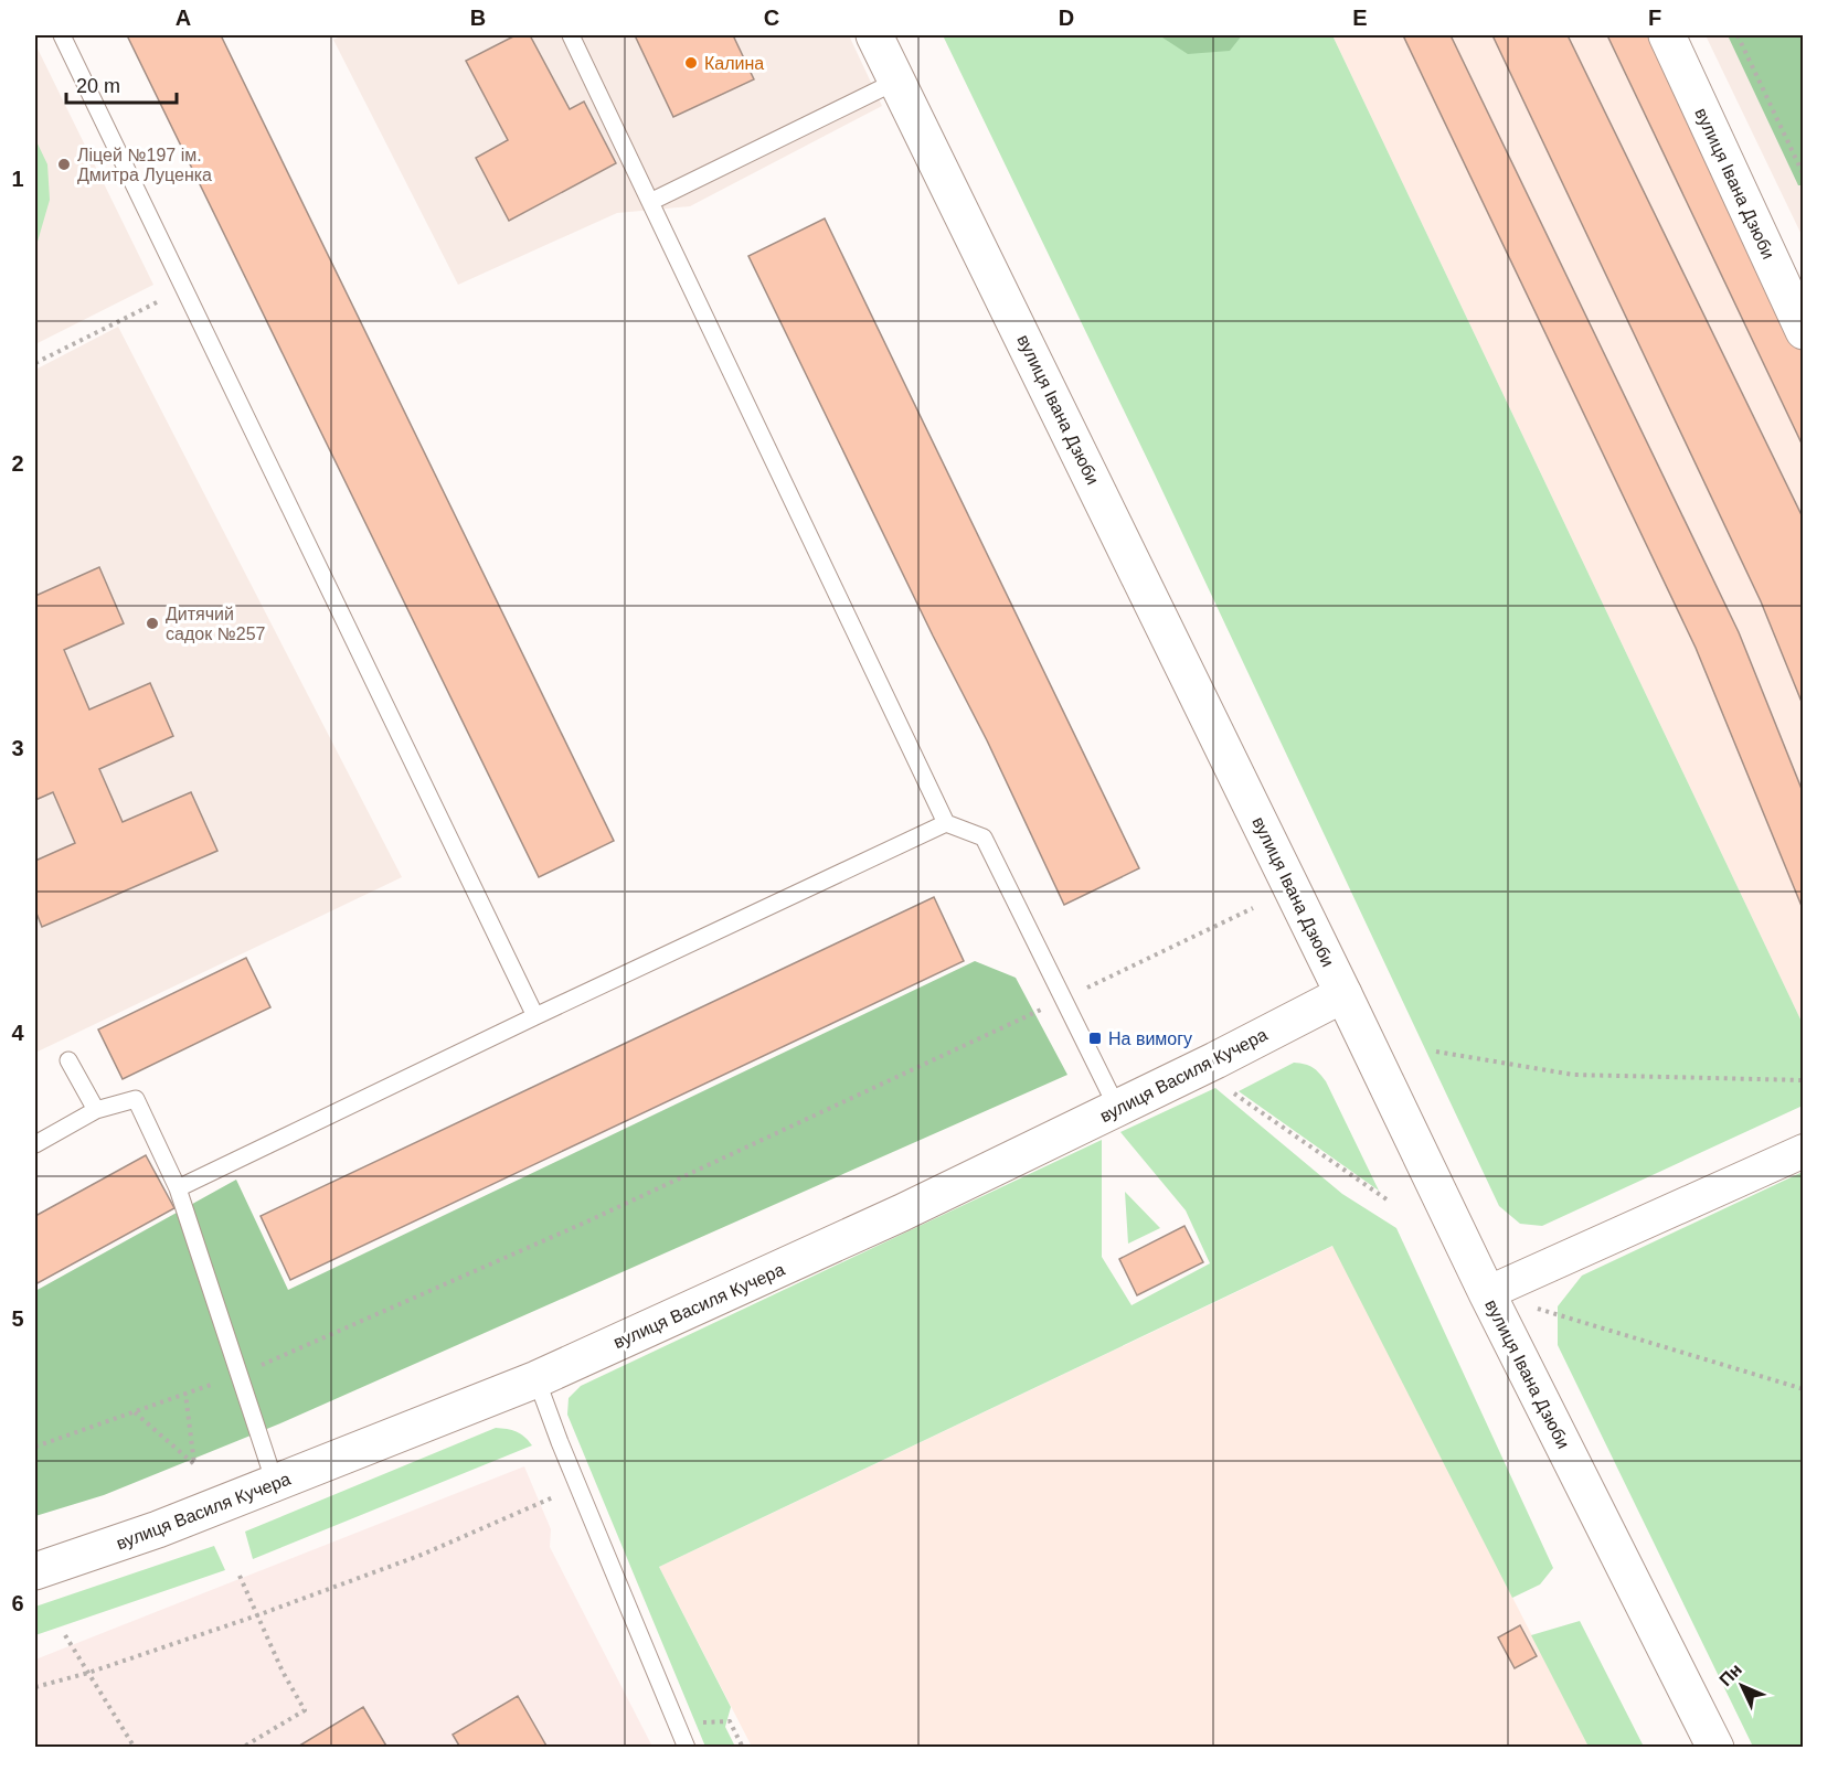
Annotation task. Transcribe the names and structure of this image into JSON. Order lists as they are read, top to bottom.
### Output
{
  "streets": {
    "main road": ["вулиця Івана Дзюби", "вулиця Василя Кучера"]
  },
  "crossings": [
    ["вулиця Івана Дзюби", "вулиця Василя Кучера"]
  ],
  "places": {
    "other": ["Калина", "Ліцей №197 ім. Дмитра Луценка", "Дитячий садок №257"],
    "transit": ["На вимогу"]
  },
  "scale_bar": "20 m",
  "north": "top left",
  "grid": {
    "columns": [
      "A",
      "B",
      "C",
      "D",
      "E",
      "F"
    ],
    "rows": [
      "1",
      "2",
      "3",
      "4",
      "5",
      "6"
    ]
  }
}
